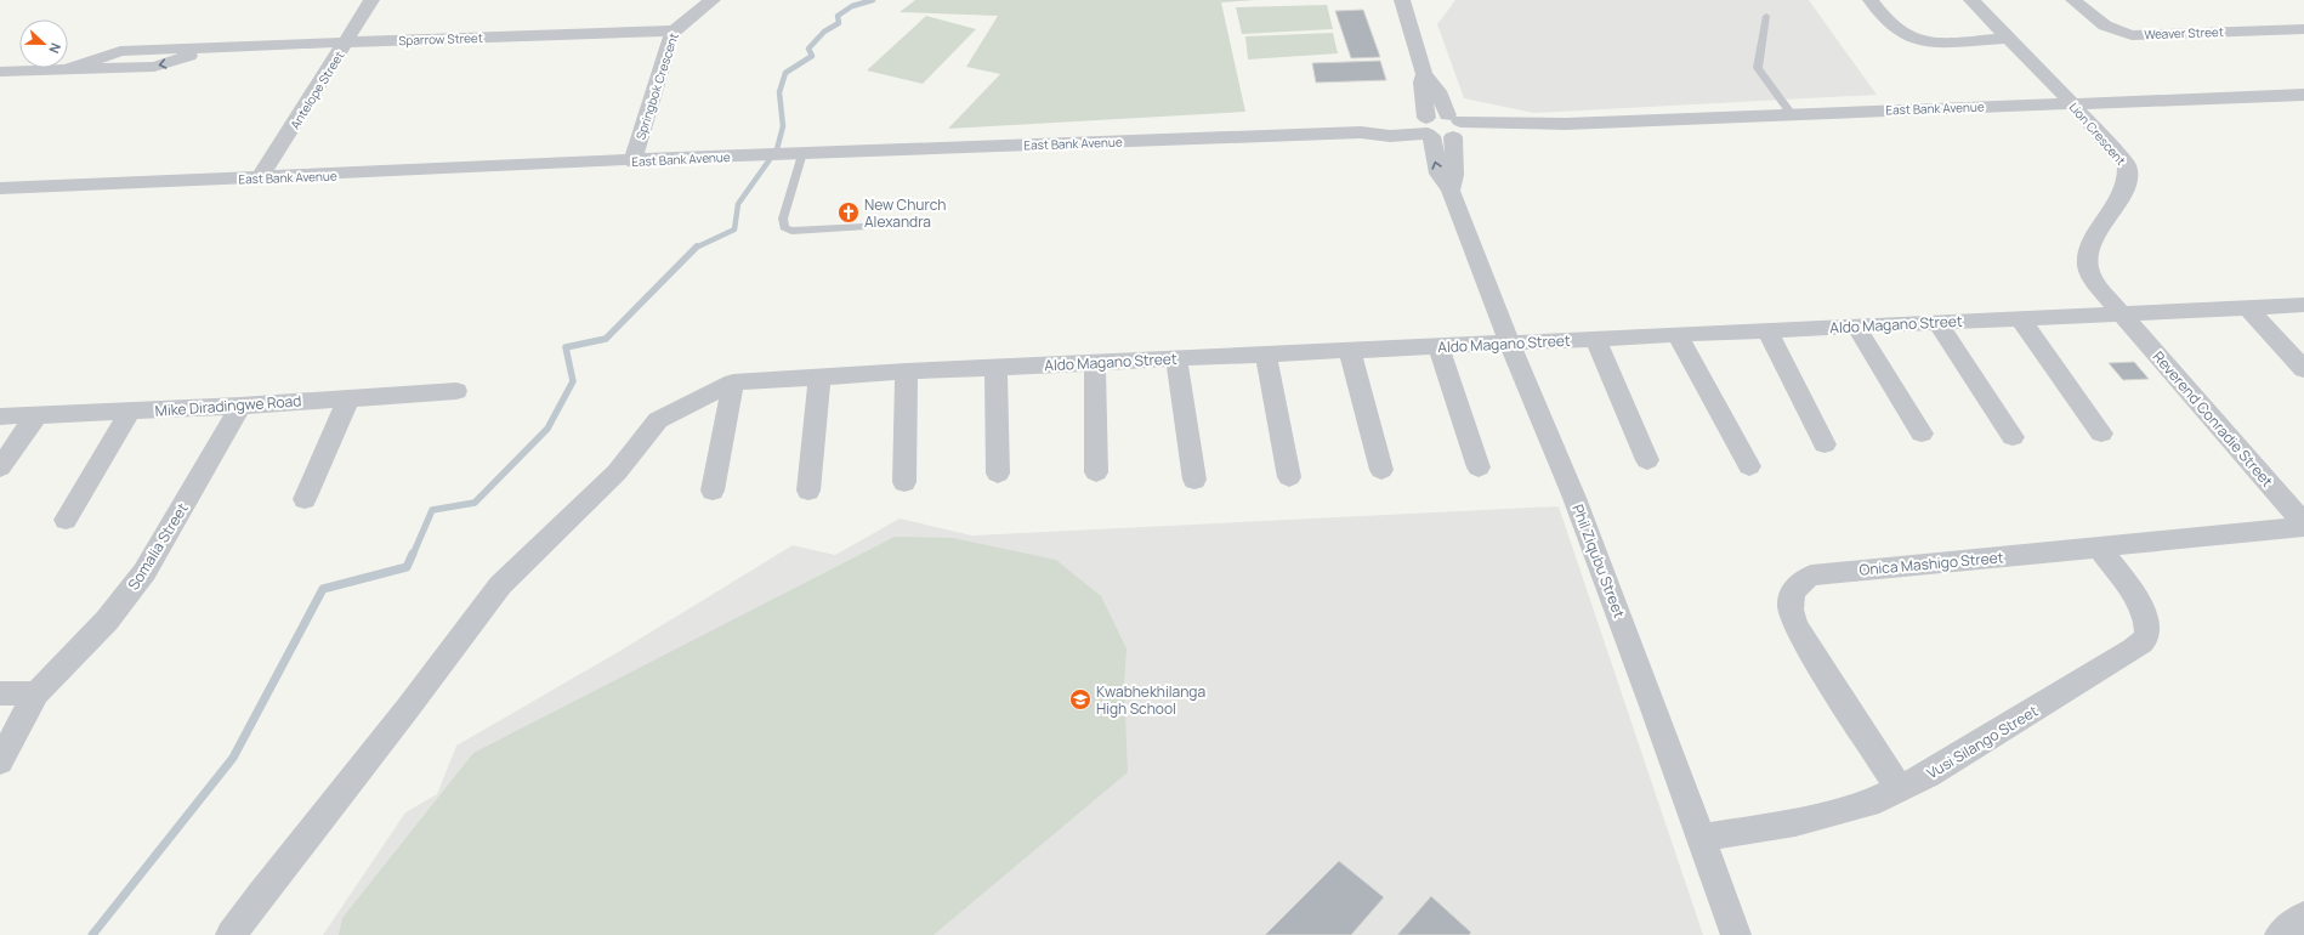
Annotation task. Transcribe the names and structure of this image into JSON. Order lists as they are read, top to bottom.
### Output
{
  "streets": {
    "street": [
      "Weaver Street",
      "Sparrow Street",
      "Springbok Crescent",
      "Antelope Street",
      "East Bank Avenue",
      "Lion Crescent",
      "Aldo Magano Street",
      "Mike Diradingwe Road",
      "Reverend Conradie Street",
      "Somalia Street",
      "Phil Ziqubu Street",
      "Onica Mashigo Street",
      "Vusi Silango Street"
    ]
  },
  "crossings": [
    ["Sparrow Street", "Springbok Crescent"],
    ["Sparrow Street", "Antelope Street"],
    ["Springbok Crescent", "East Bank Avenue"],
    ["Antelope Street", "East Bank Avenue"],
    ["East Bank Avenue", "Lion Crescent"],
    ["East Bank Avenue", "Phil Ziqubu Street"],
    ["Lion Crescent", "Aldo Magano Street"],
    ["Lion Crescent", "Reverend Conradie Street"],
    ["Aldo Magano Street", "Reverend Conradie Street"],
    ["Aldo Magano Street", "Phil Ziqubu Street"],
    ["Mike Diradingwe Road", "Somalia Street"],
    ["Reverend Conradie Street", "Onica Mashigo Street"],
    ["Phil Ziqubu Street", "Vusi Silango Street"],
    ["Onica Mashigo Street", "Vusi Silango Street"]
  ],
  "places": {
    "church": ["New Church Alexandra"],
    "school or university": ["Kwabhekhilanga High School"]
  },
  "north": "right"
}
